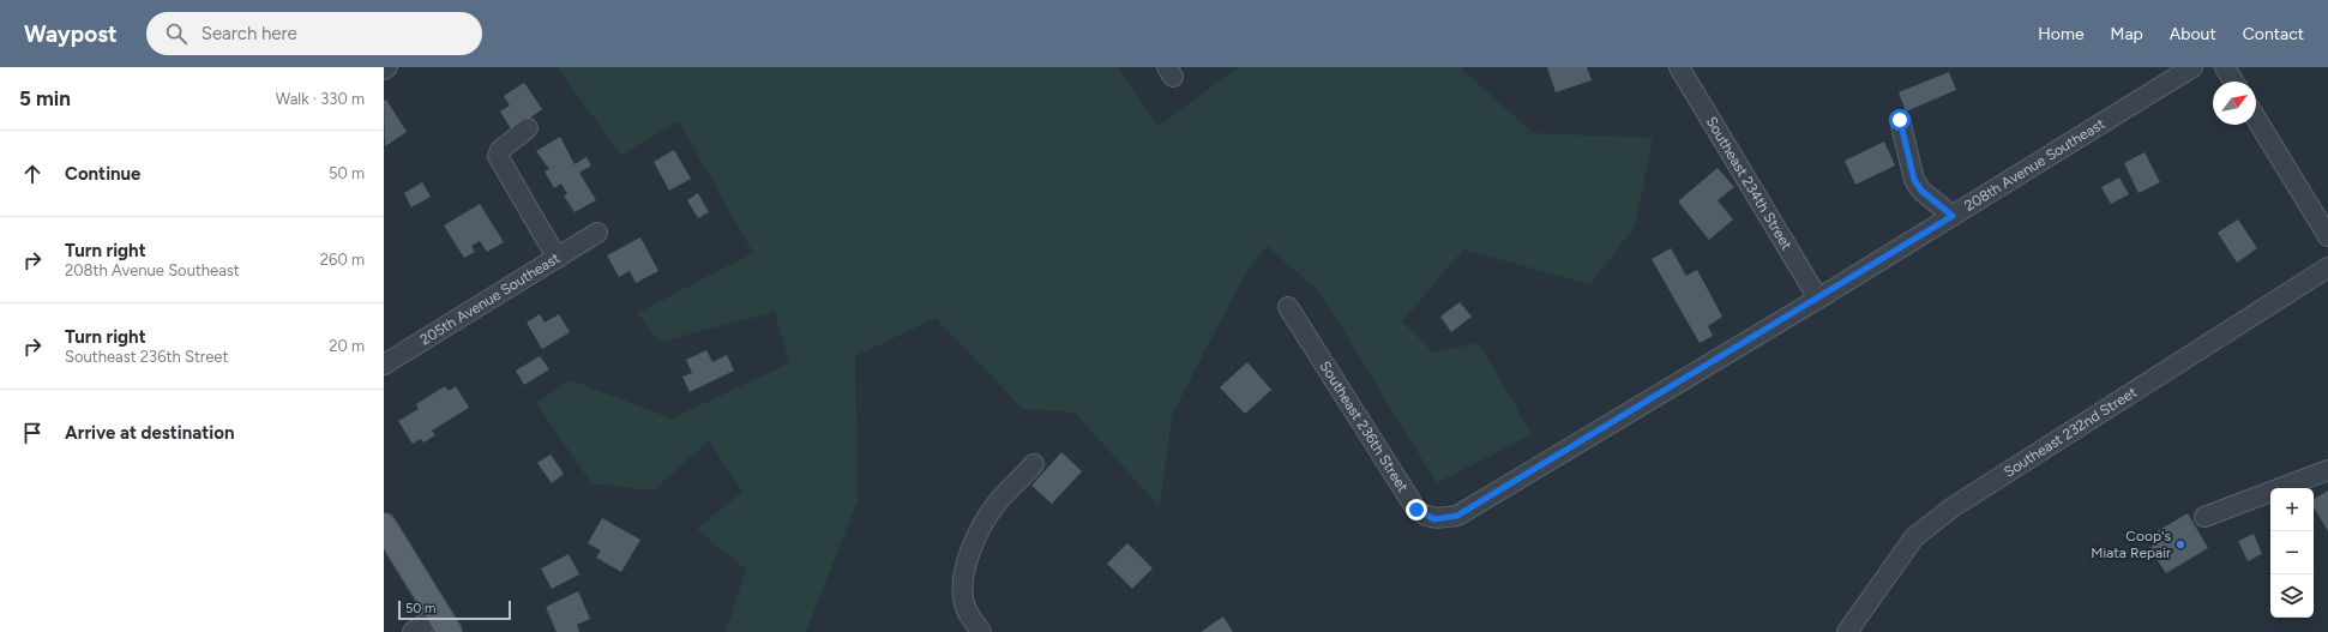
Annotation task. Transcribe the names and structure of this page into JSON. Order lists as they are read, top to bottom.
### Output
{
  "streets": {
    "street": [
      "208th Avenue Southeast",
      "Southeast 234th Street",
      "205th Avenue Southeast",
      "Southeast 236th Street",
      "Southeast 232nd Street"
    ]
  },
  "crossings": [
    ["208th Avenue Southeast", "Southeast 234th Street"],
    ["208th Avenue Southeast", "Southeast 236th Street"]
  ],
  "places": ["Coop's Miata Repair"],
  "scale_bar": "50 m",
  "north": "top right",
  "page": {
    "header": "Waypost",
    "search": "Search here",
    "nav": [
      "Home",
      "Map",
      "About",
      "Contact"
    ],
    "heading": ["5 min", "Walk · 330 m"],
    "list": [
      ["Continue", "50 m"],
      ["Turn right", "208th Avenue Southeast", "260 m"],
      ["Turn right", "Southeast 236th Street", "20 m"],
      "Arrive at destination"
    ],
    "map_buttons": ["+", "−"],
    "scale": "50 m"
  }
}
